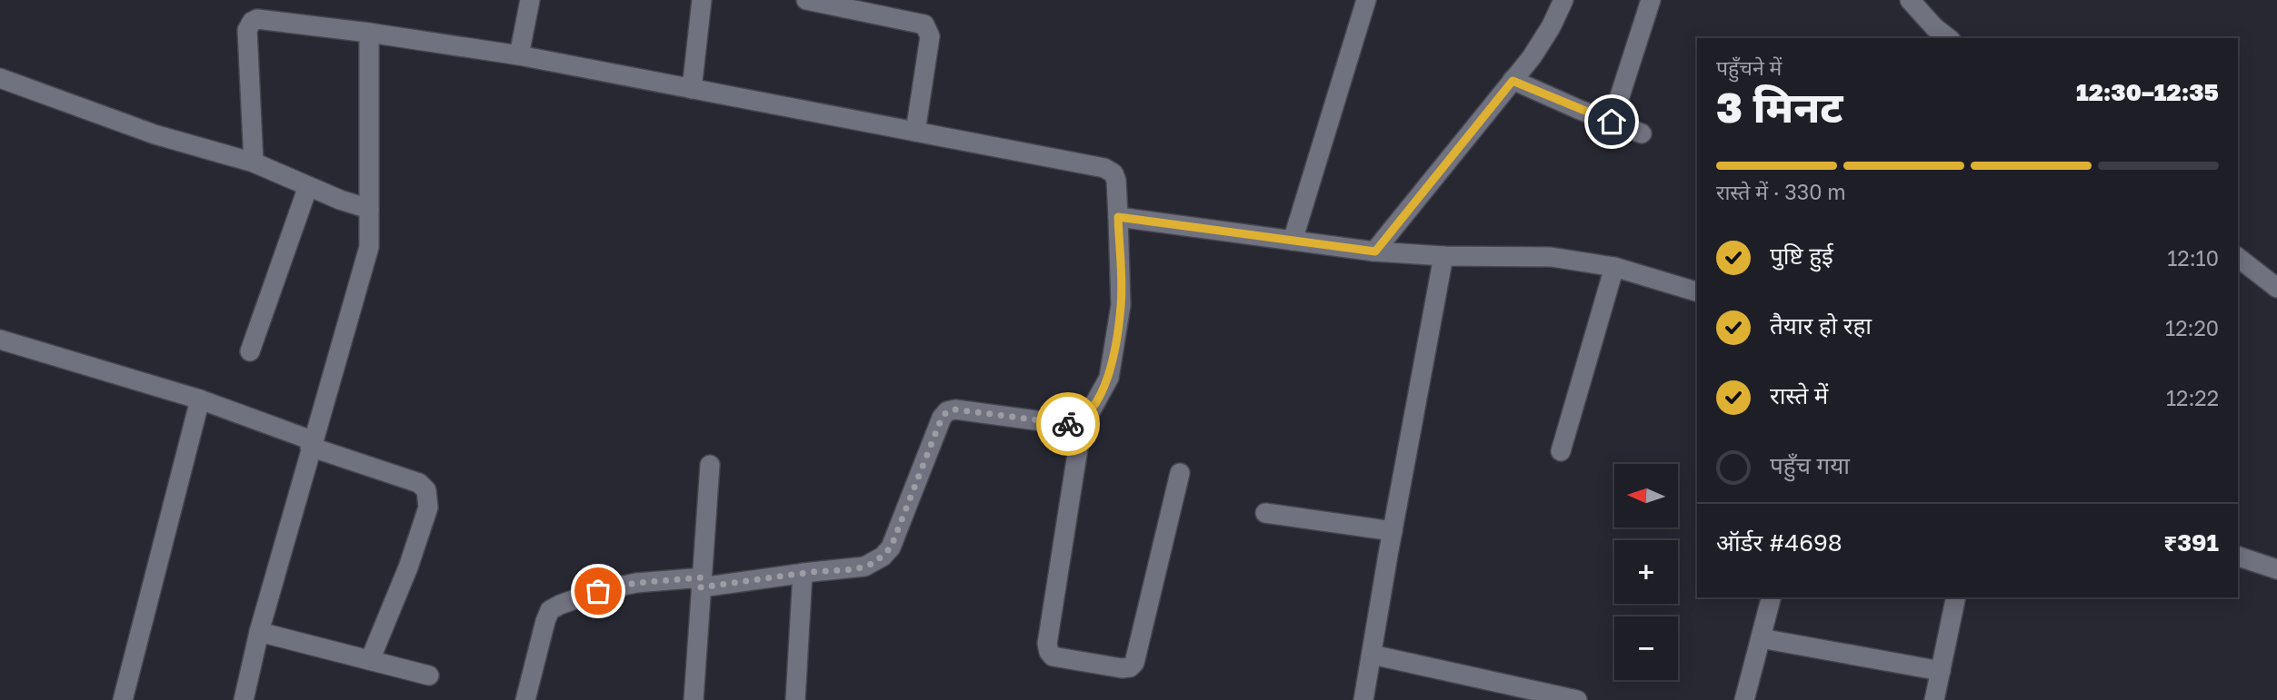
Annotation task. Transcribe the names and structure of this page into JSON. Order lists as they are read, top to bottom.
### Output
{
  "north": "left",
  "page": {
    "heading": ["3 मिनट", "पहुँचने में", "12:30–12:35"],
    "panel": ["ऑर्डर #4698", "₹391"],
    "bar": "रास्ते में · 330 m",
    "list": [
      ["पुष्टि हुई", "12:10"],
      ["तैयार हो रहा", "12:20"],
      ["रास्ते में", "12:22"],
      "पहुँच गया"
    ],
    "map_buttons": ["+", "−"]
  }
}
